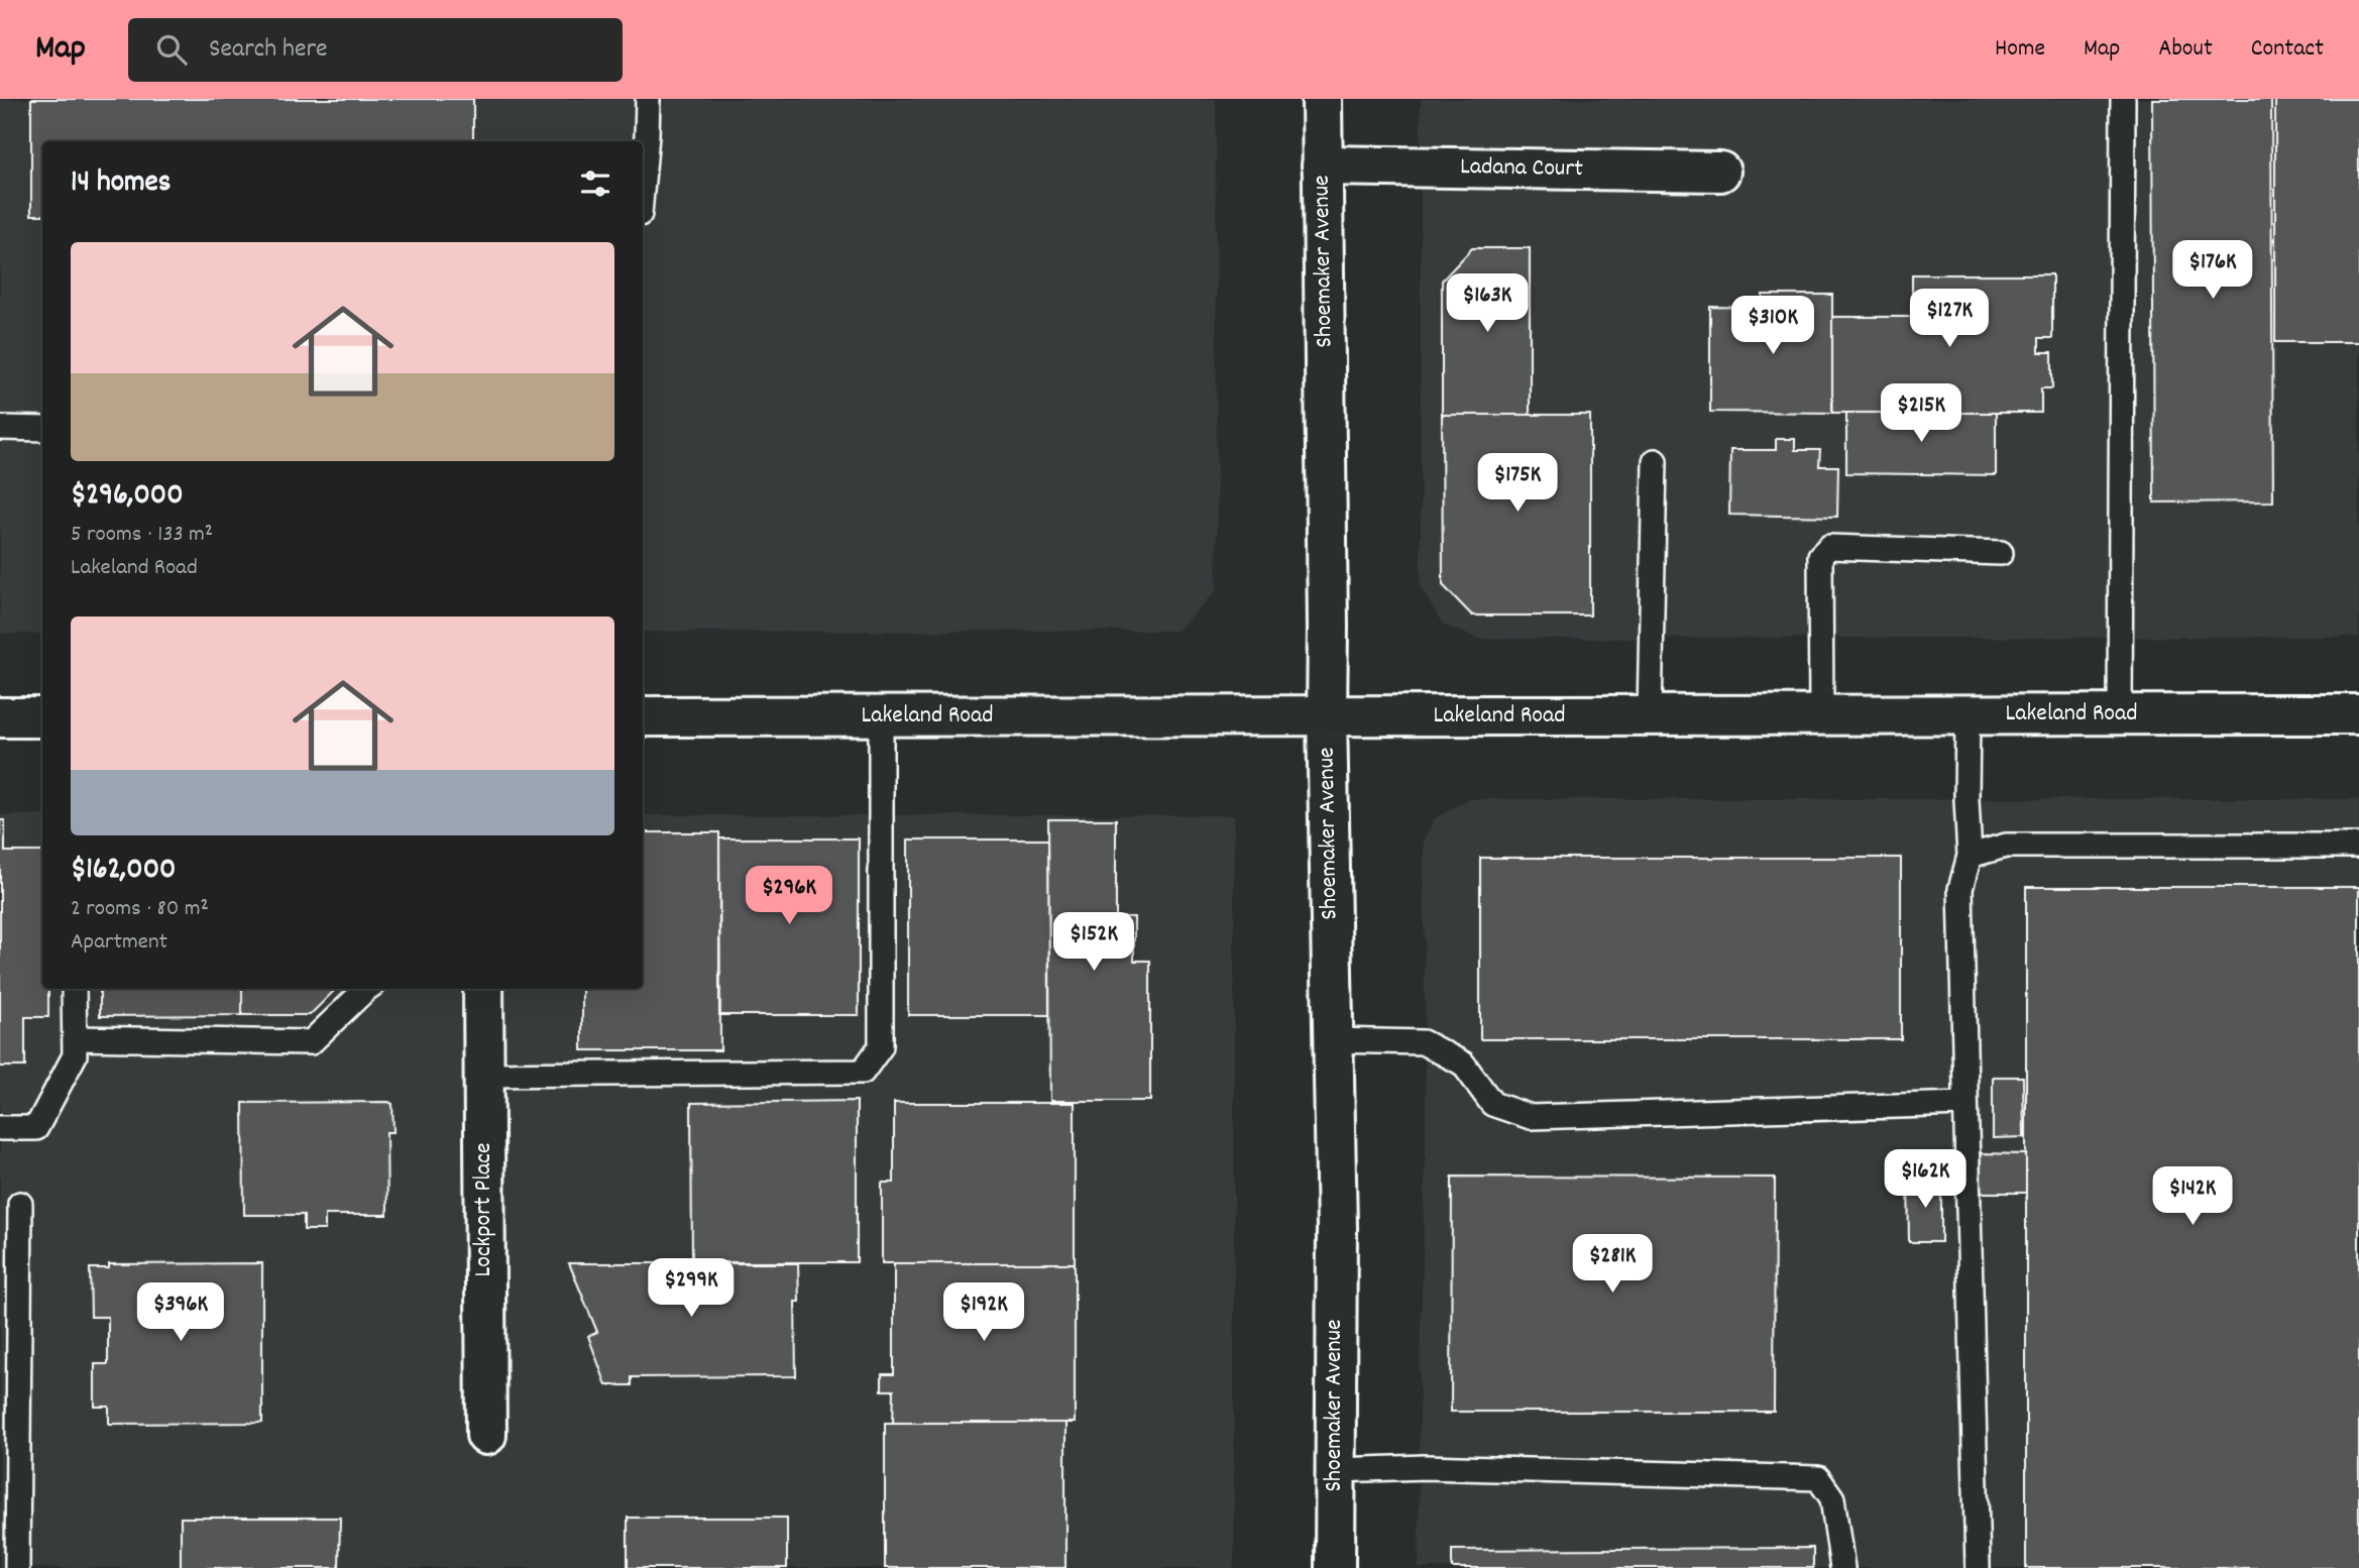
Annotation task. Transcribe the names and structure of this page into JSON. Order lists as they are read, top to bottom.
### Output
{
  "streets": {
    "street": [
      "Ladana Court",
      "Shoemaker Avenue",
      "Lakeland Road",
      "Lockport Place"
    ]
  },
  "crossings": [
    ["Ladana Court", "Shoemaker Avenue"],
    ["Shoemaker Avenue", "Lakeland Road"]
  ],
  "page": {
    "header": "Map",
    "search": "Search here",
    "nav": [
      "Home",
      "Map",
      "About",
      "Contact"
    ],
    "heading": "14 homes",
    "list": [
      {
        "name": "$296,000",
        "note": "5 rooms · 133 m² · Lakeland Road"
      },
      {
        "name": "$162,000",
        "note": "2 rooms · 80 m² · Apartment"
      }
    ],
    "price": [
      "$176K",
      "$163K",
      "$127K",
      "$310K",
      "$215K",
      "$175K",
      "$296K",
      "$152K",
      "$162K",
      "$142K",
      "$281K",
      "$299K",
      "$396K",
      "$192K"
    ]
  }
}
